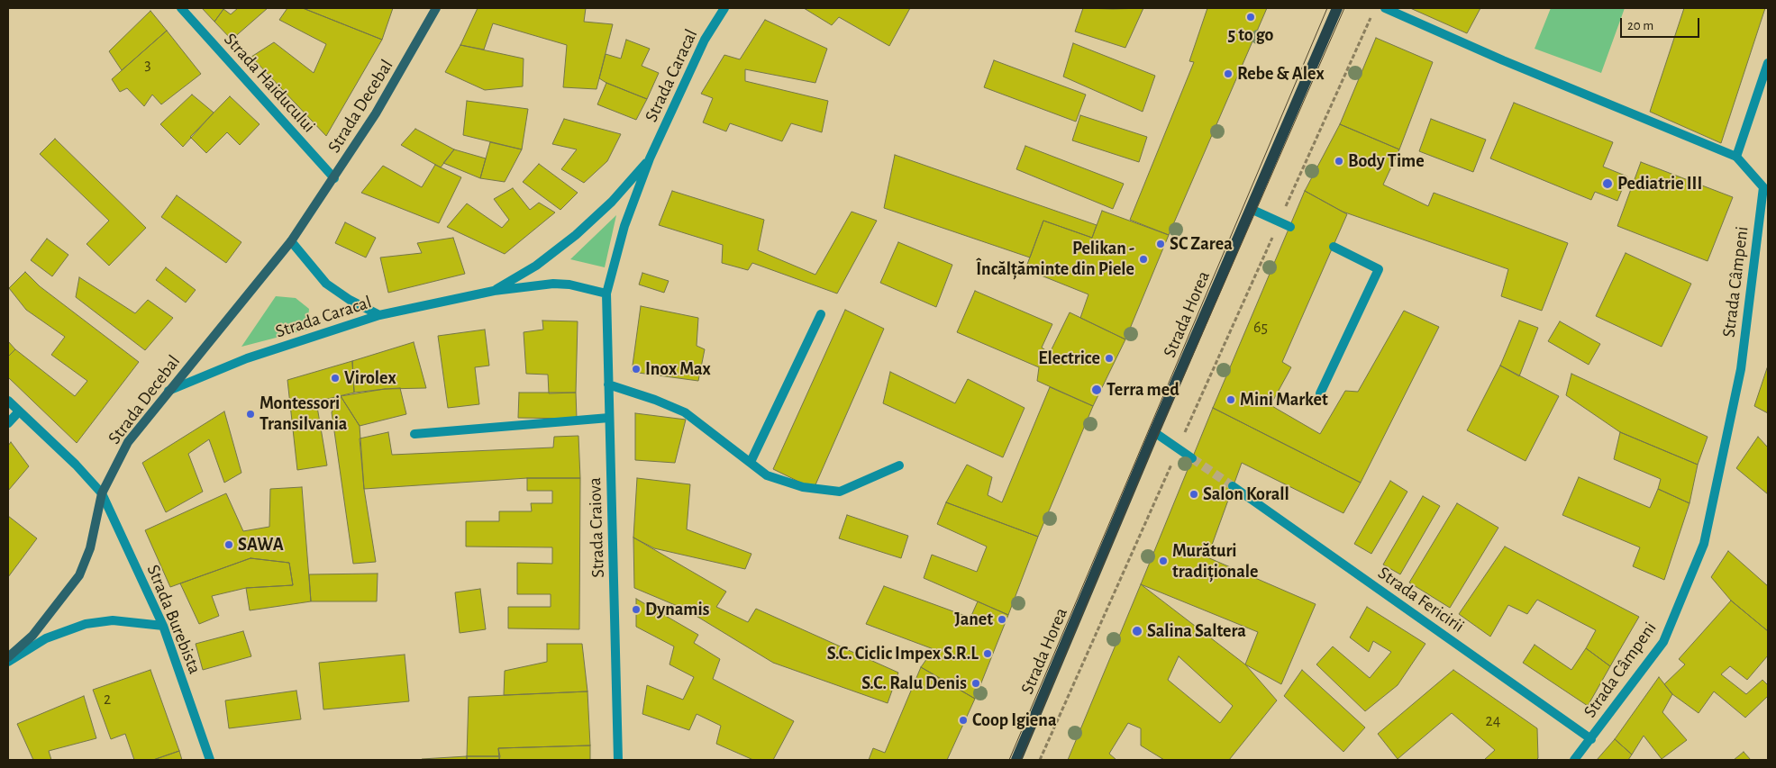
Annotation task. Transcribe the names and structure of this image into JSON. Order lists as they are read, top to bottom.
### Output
{
  "streets": {
    "main road": ["Strada Horea"],
    "street": [
      "Strada Caracal",
      "Strada Haiducului",
      "Strada Decebal",
      "Strada Câmpeni",
      "Strada Craiova",
      "Strada Fericirii",
      "Strada Burebista"
    ]
  },
  "crossings": [
    ["Strada Caracal", "Strada Decebal"],
    ["Strada Caracal", "Strada Craiova"],
    ["Strada Haiducului", "Strada Decebal"],
    ["Strada Decebal", "Strada Burebista"],
    ["Strada Câmpeni", "Strada Fericirii"]
  ],
  "places": [
    "5 to go",
    "Rebe & Alex",
    "Body Time",
    "Pediatrie III",
    "SC Zarea",
    "Pelikan - Încălțăminte din Piele",
    "Electrice",
    "Inox Max",
    "Virolex",
    "Terra med",
    "Mini Market",
    "Montessori Transilvania",
    "Salon Korall",
    "SAWA",
    "Murături tradiționale",
    "Dynamis",
    "Janet",
    "Salina Saltera",
    "S.C. Ciclic Impex S.R.L",
    "S.C. Ralu Denis",
    "Coop Igiena"
  ],
  "house_numbers": [
    "3",
    "65",
    "2",
    "24"
  ],
  "scale_bar": "20 m"
}
